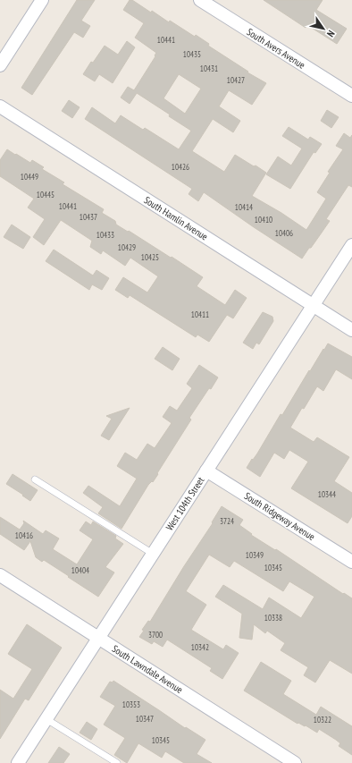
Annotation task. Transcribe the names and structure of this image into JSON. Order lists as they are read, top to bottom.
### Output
{
  "streets": {
    "street": [
      "South Avers Avenue",
      "South Hamlin Avenue",
      "West 104th Street",
      "South Ridgeway Avenue",
      "South Lawndale Avenue"
    ]
  },
  "crossings": [
    ["South Hamlin Avenue", "West 104th Street"],
    ["West 104th Street", "South Ridgeway Avenue"],
    ["West 104th Street", "South Lawndale Avenue"]
  ],
  "house_numbers": [
    "10441",
    "10435",
    "10431",
    "10427",
    "10426",
    "10449",
    "10445",
    "10441",
    "10414",
    "10437",
    "10410",
    "10406",
    "10433",
    "10429",
    "10425",
    "10411",
    "10344",
    "3724",
    "10416",
    "10349",
    "10345",
    "10404",
    "10338",
    "3700",
    "10342",
    "10353",
    "10347",
    "10322",
    "10345"
  ],
  "north": "bottom right"
}
